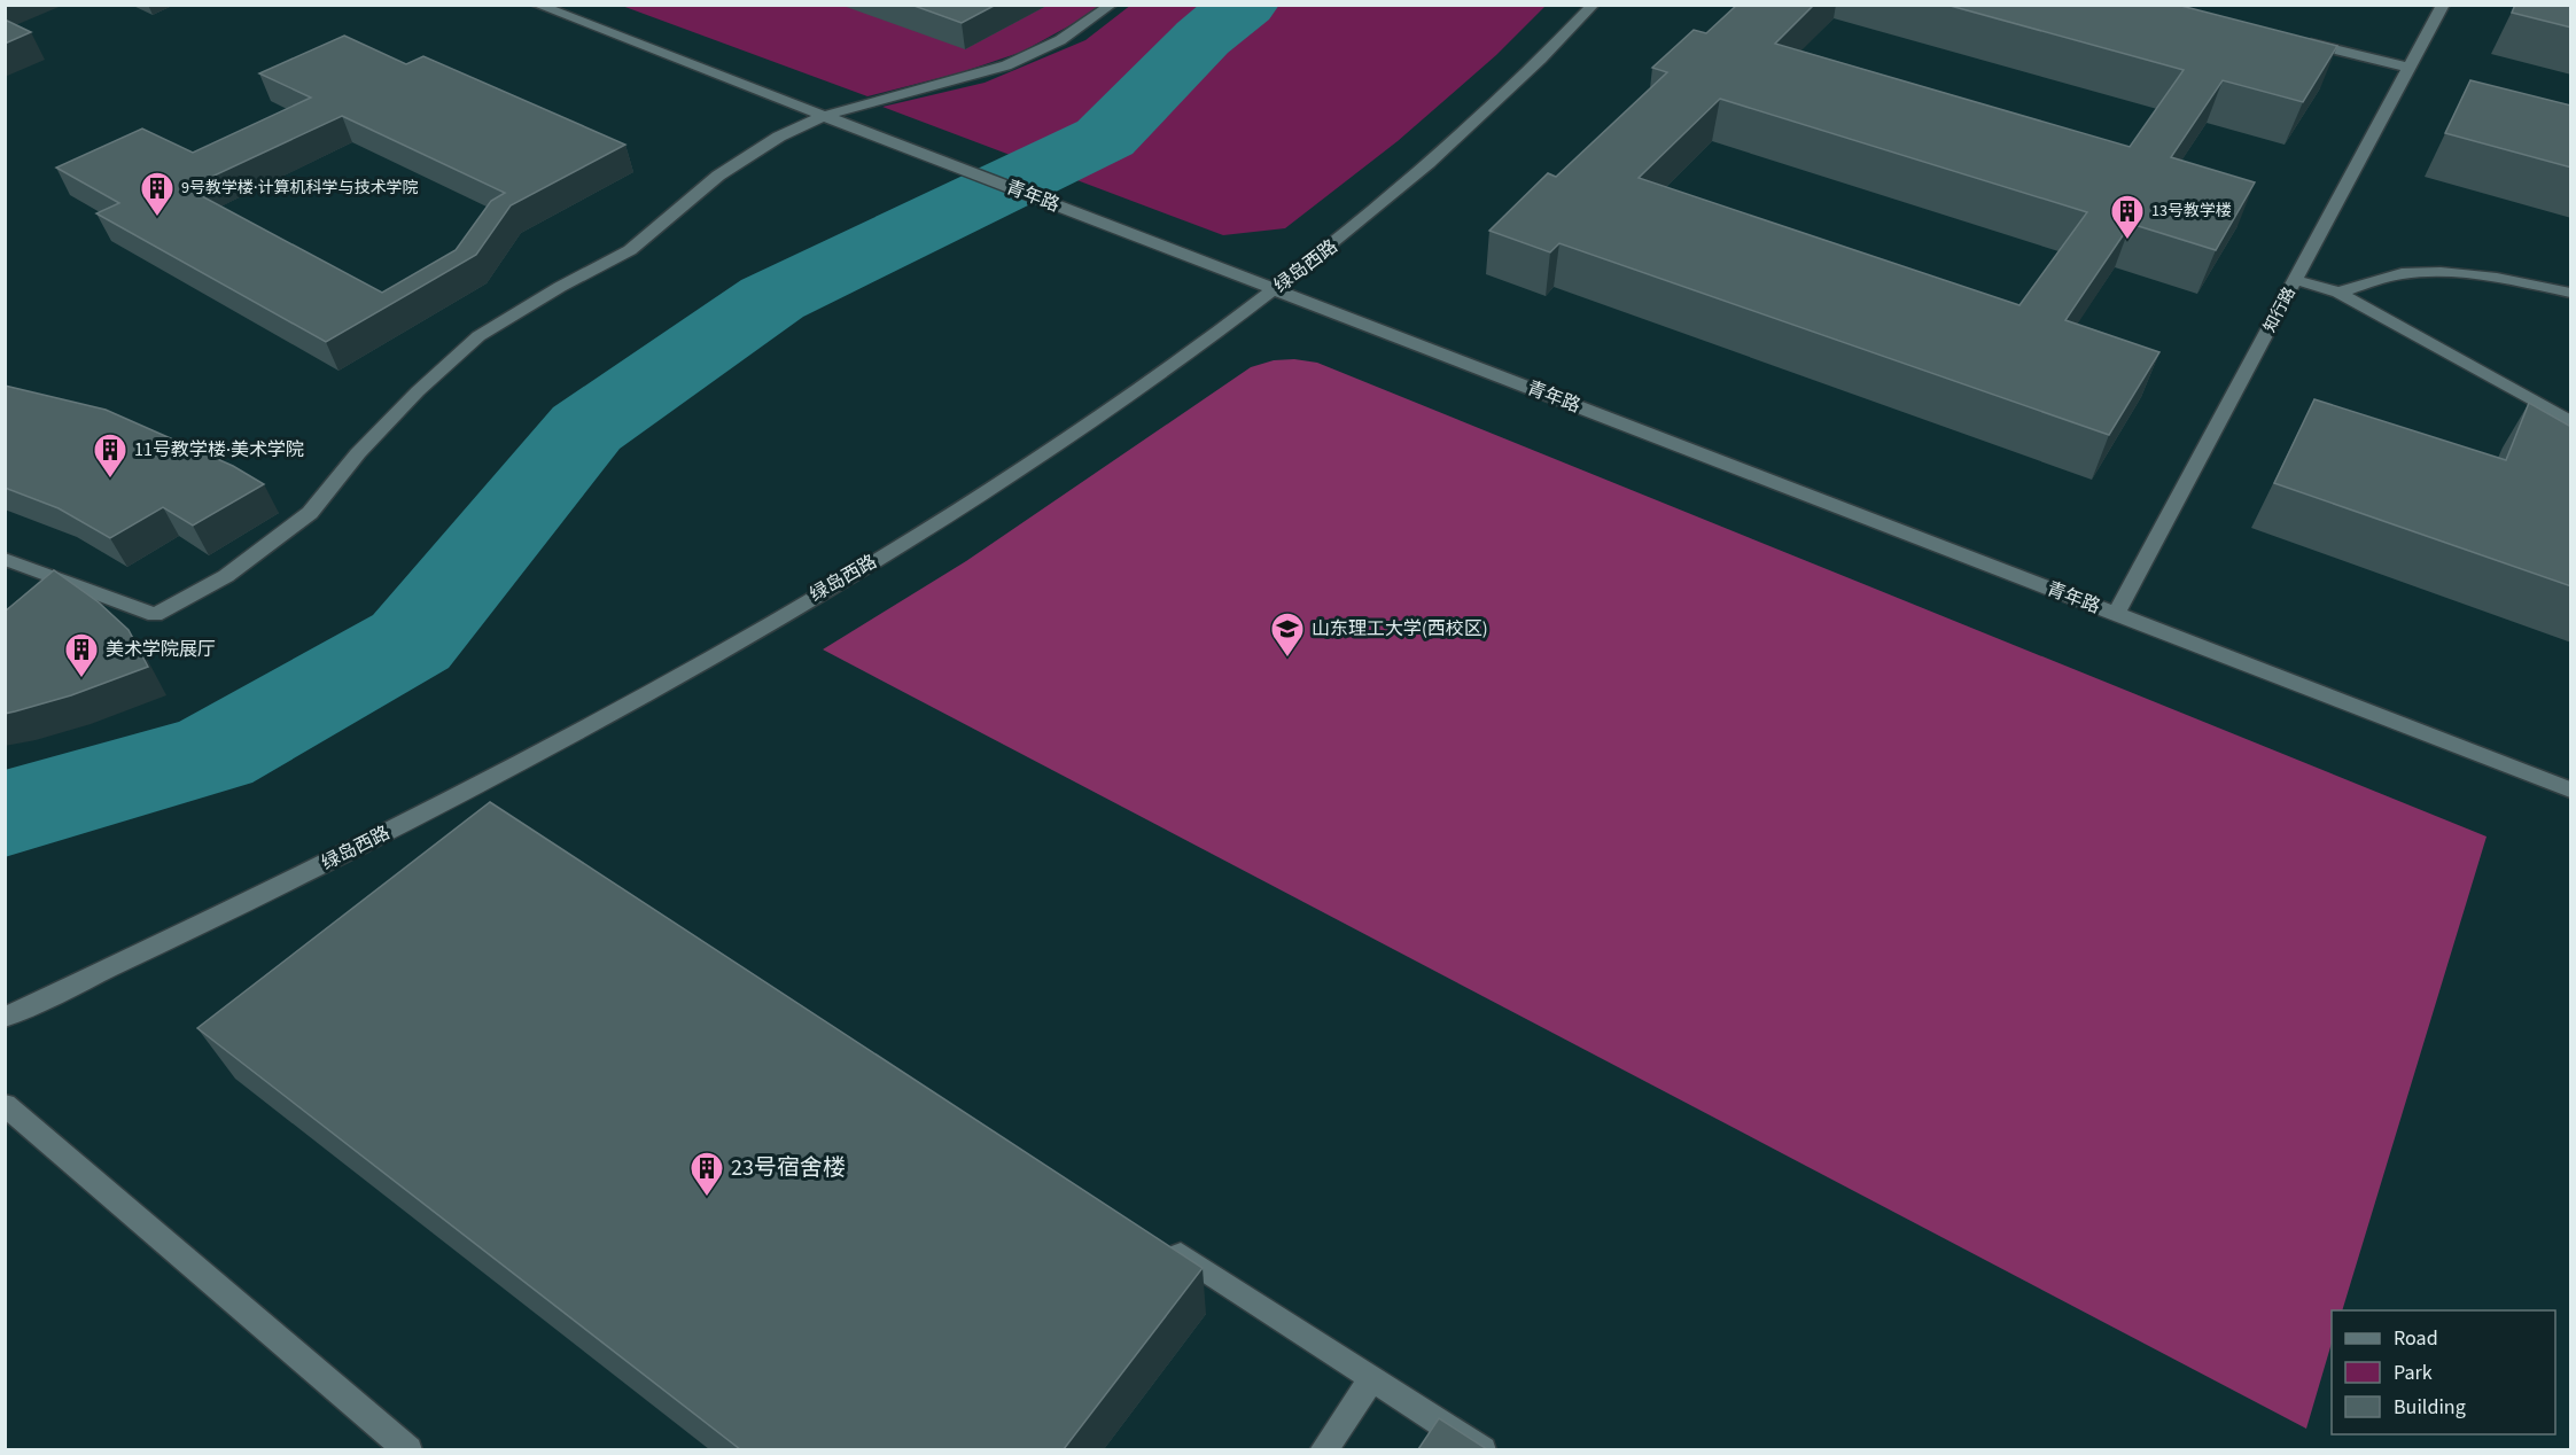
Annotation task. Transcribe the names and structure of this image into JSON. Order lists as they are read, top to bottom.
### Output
{
  "streets": {
    "street": ["青年路", "绿岛西路", "知行路"]
  },
  "crossings": [
    ["青年路", "绿岛西路"],
    ["青年路", "知行路"]
  ],
  "places": {
    "building": [
      "9号教学楼·计算机科学与技术学院",
      "13号教学楼",
      "11号教学楼·美术学院",
      "美术学院展厅",
      "23号宿舍楼"
    ],
    "school or university": ["山东理工大学(西校区)"]
  },
  "legend": ["Road", "Park", "Building"]
}
